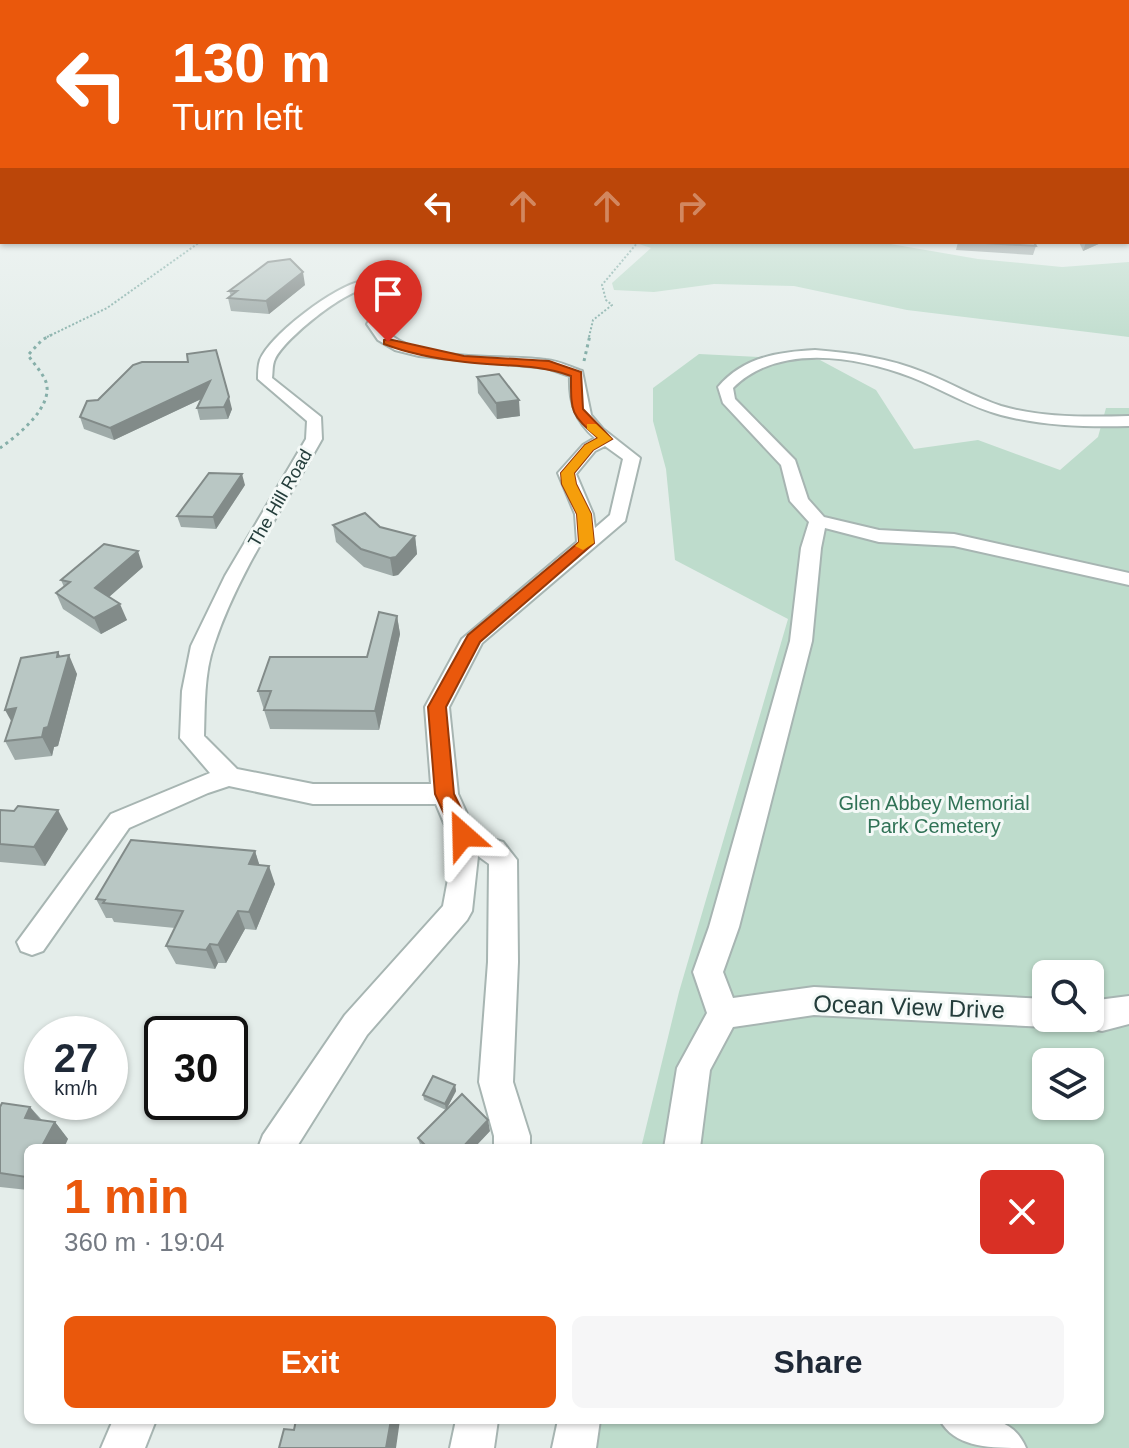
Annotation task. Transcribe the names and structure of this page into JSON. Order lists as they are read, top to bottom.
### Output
{
  "streets": {
    "street": ["The Hill Road", "Ocean View Drive"]
  },
  "parks": ["Glen Abbey Memorial Park Cemetery"],
  "page": {
    "turn": ["130 m", "Turn left"],
    "speed": "27 km/h",
    "limit": "30",
    "heading": ["1 min", "360 m · 19:04"],
    "buttons": ["Exit", "Share"]
  }
}
